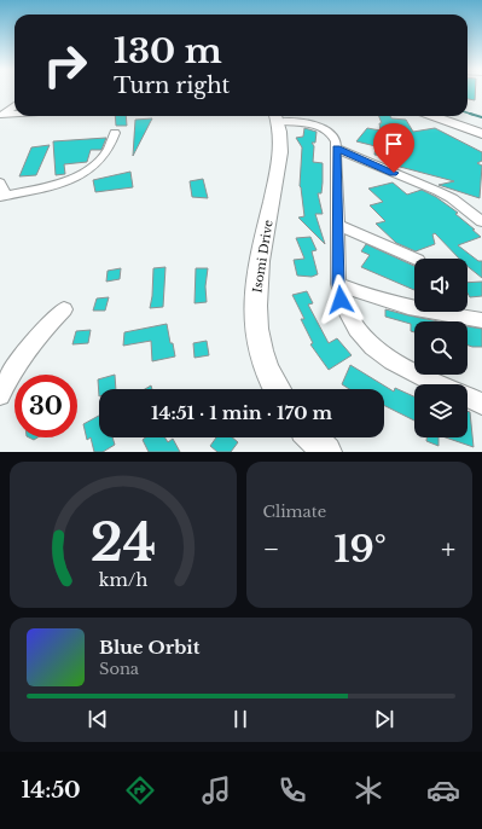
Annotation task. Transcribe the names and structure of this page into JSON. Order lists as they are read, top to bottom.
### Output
{
  "streets": {
    "street": ["Isomi Drive"]
  },
  "page": {
    "turn": ["130 m", "Turn right"],
    "limit": "30",
    "trip": "14:51 · 1 min · 170 m",
    "tile": "Climate",
    "heat": ["−", "19°", "+"],
    "song": ["Blue Orbit", "Sona"],
    "tabs": "14:50",
    "gauge": ["24", "km/h"]
  }
}
